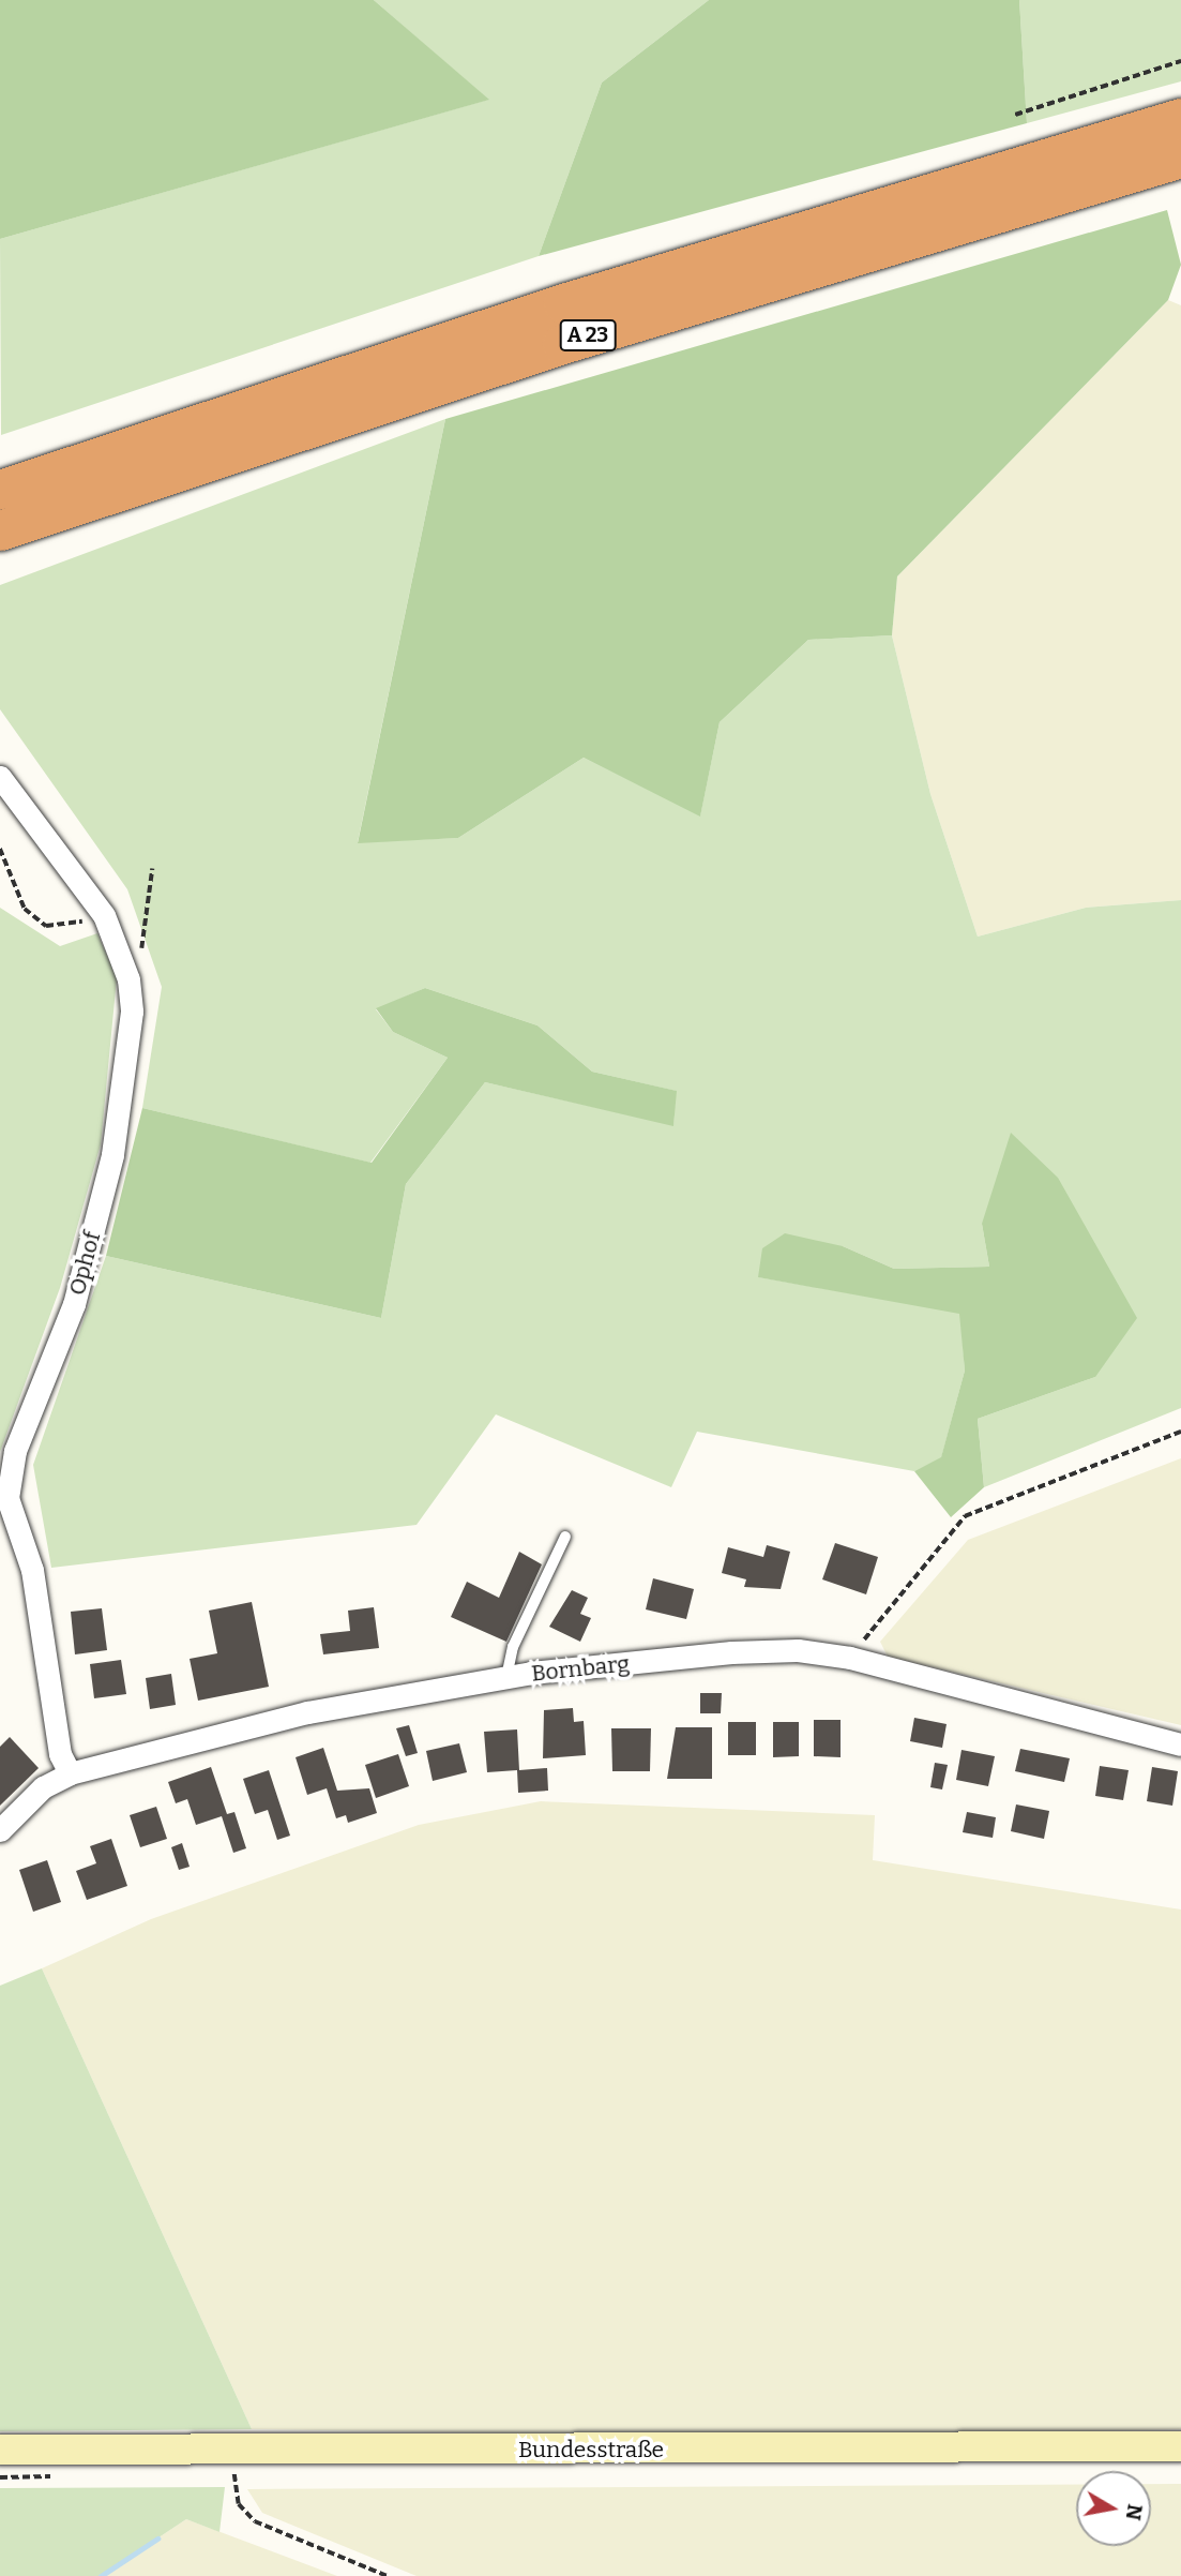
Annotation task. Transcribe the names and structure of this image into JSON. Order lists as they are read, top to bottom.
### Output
{
  "streets": {
    "highway": ["A 23"],
    "street": ["Ophof", "Bornbarg", "Bundesstraße"]
  },
  "crossings": [
    ["Ophof", "Bornbarg"]
  ],
  "north": "right"
}
